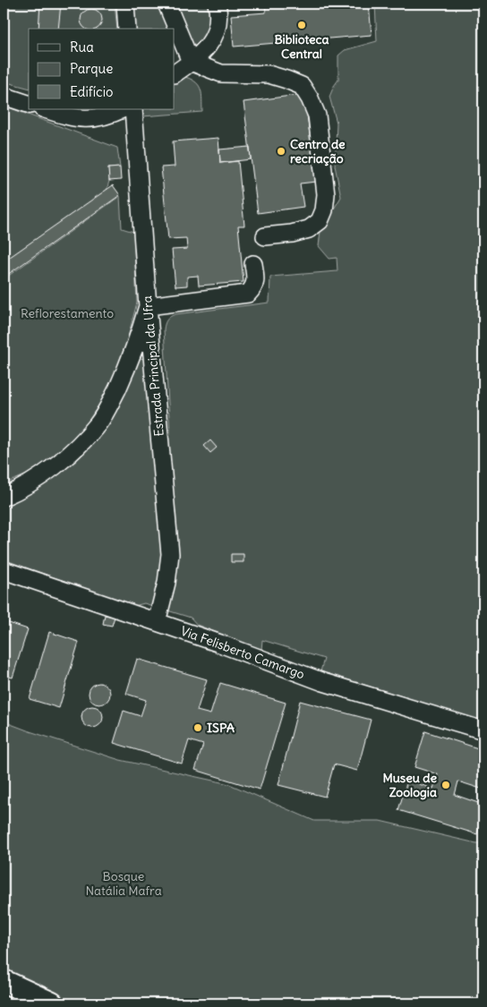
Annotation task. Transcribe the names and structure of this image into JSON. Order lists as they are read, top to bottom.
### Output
{
  "streets": {
    "lane": ["Estrada Principal da Ufra", "Via Felisberto Camargo"]
  },
  "crossings": [
    ["Estrada Principal da Ufra", "Via Felisberto Camargo"]
  ],
  "parks": ["Reflorestamento", "Bosque Natália Mafra"],
  "places": [
    "Biblioteca Central",
    "Centro de recriação",
    "ISPA",
    "Museu de Zoologia"
  ],
  "legend": ["Rua", "Parque", "Edifício"]
}
